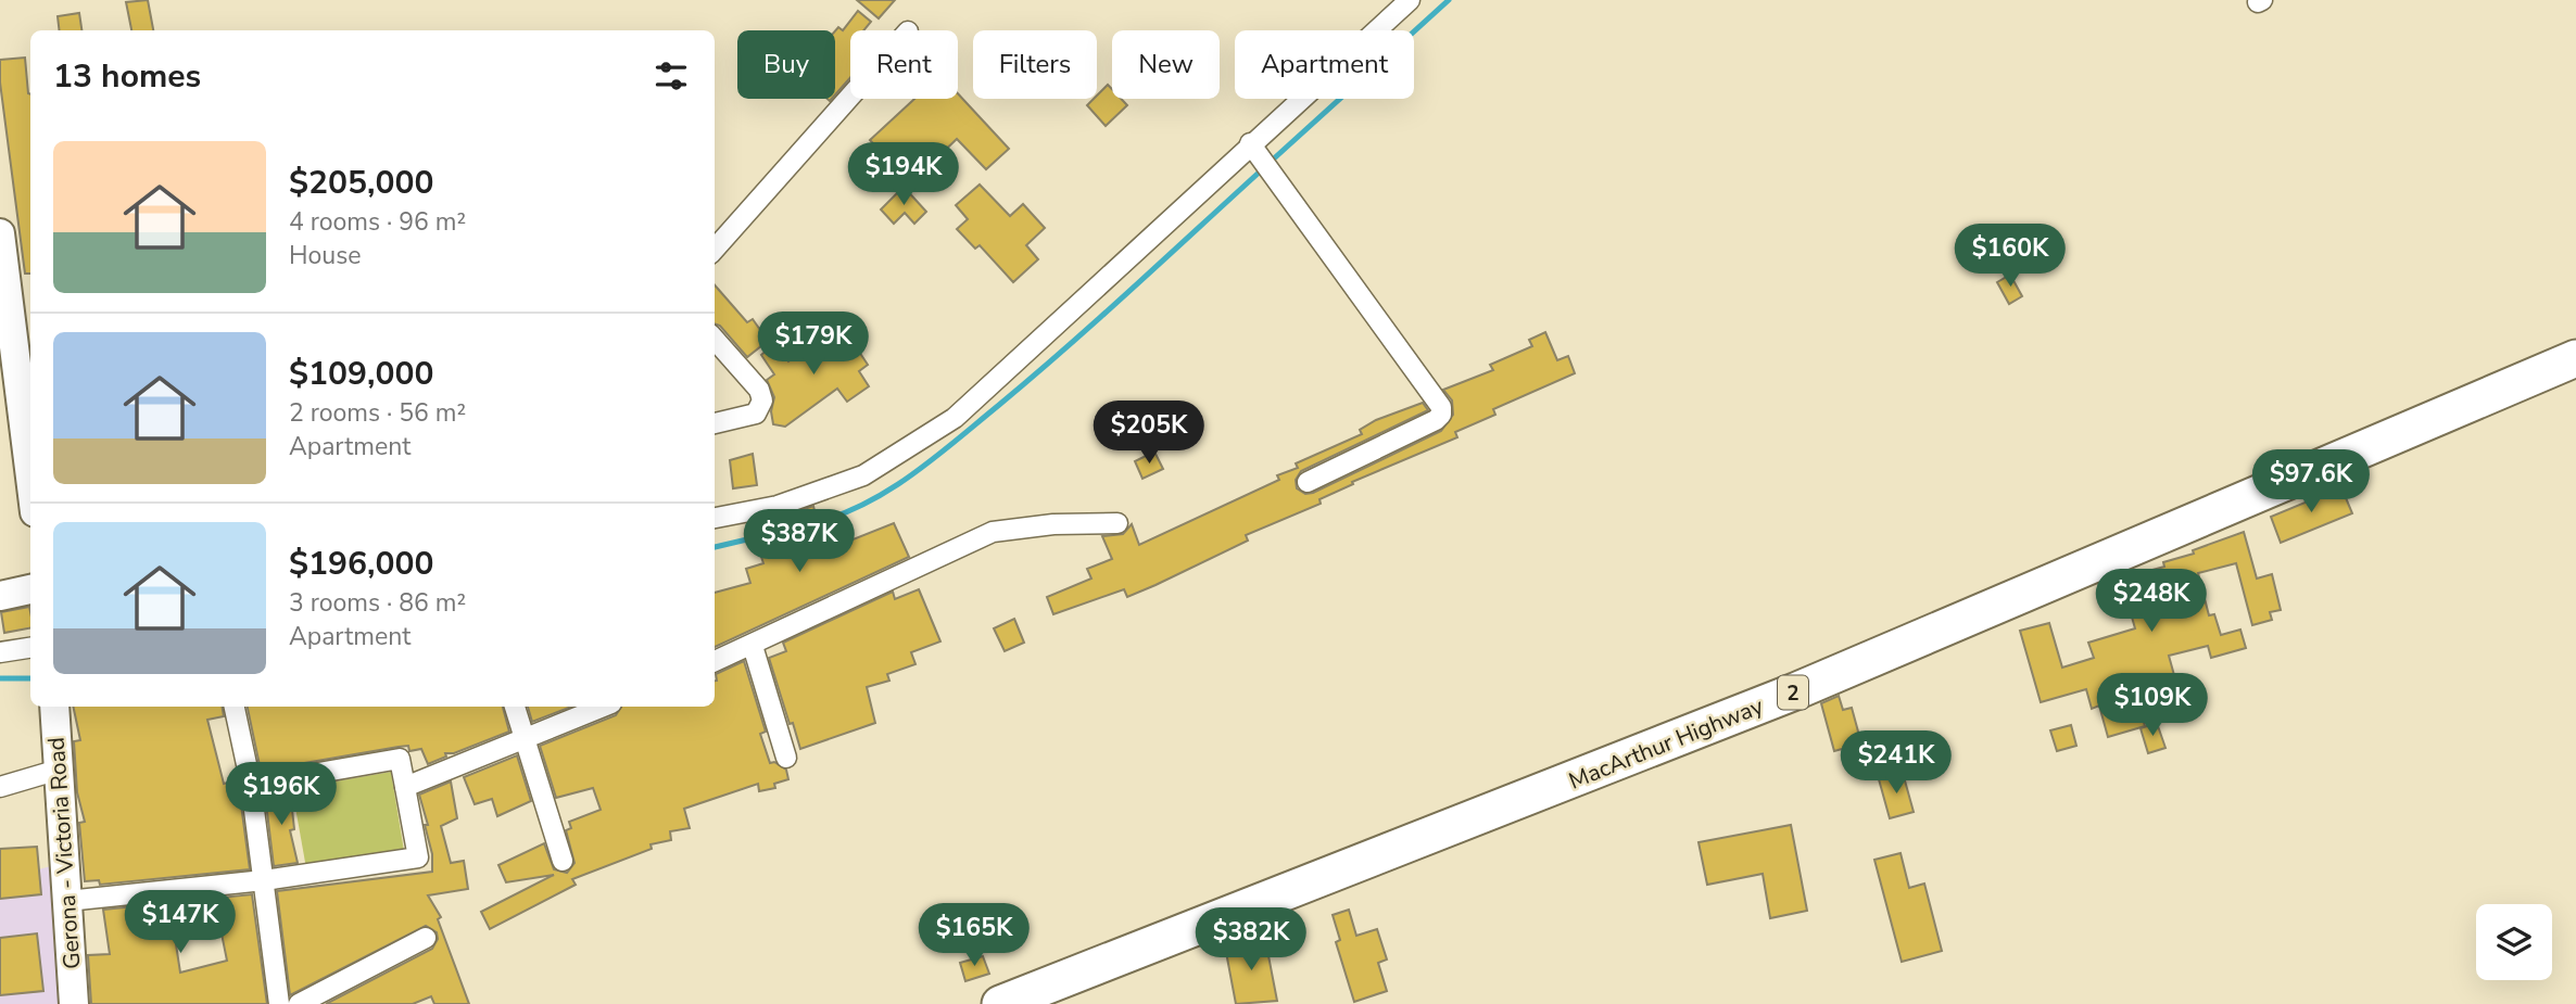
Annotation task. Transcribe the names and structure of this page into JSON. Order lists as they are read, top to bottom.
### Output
{
  "streets": {
    "highway": ["2", "MacArthur Highway"],
    "main road": ["Gerona - Victoria Road"]
  },
  "page": {
    "chip": [
      "Buy",
      "Rent",
      "Filters",
      "New",
      "Apartment"
    ],
    "heading": "13 homes",
    "list": [
      {
        "name": "$205,000",
        "note": "4 rooms · 96 m² · House"
      },
      {
        "name": "$109,000",
        "note": "2 rooms · 56 m² · Apartment"
      },
      {
        "name": "$196,000",
        "note": "3 rooms · 86 m² · Apartment"
      }
    ],
    "price": [
      "$194K",
      "$160K",
      "$179K",
      "$205K",
      "$97.6K",
      "$387K",
      "$248K",
      "$109K",
      "$241K",
      "$196K",
      "$147K",
      "$165K",
      "$382K"
    ]
  }
}
